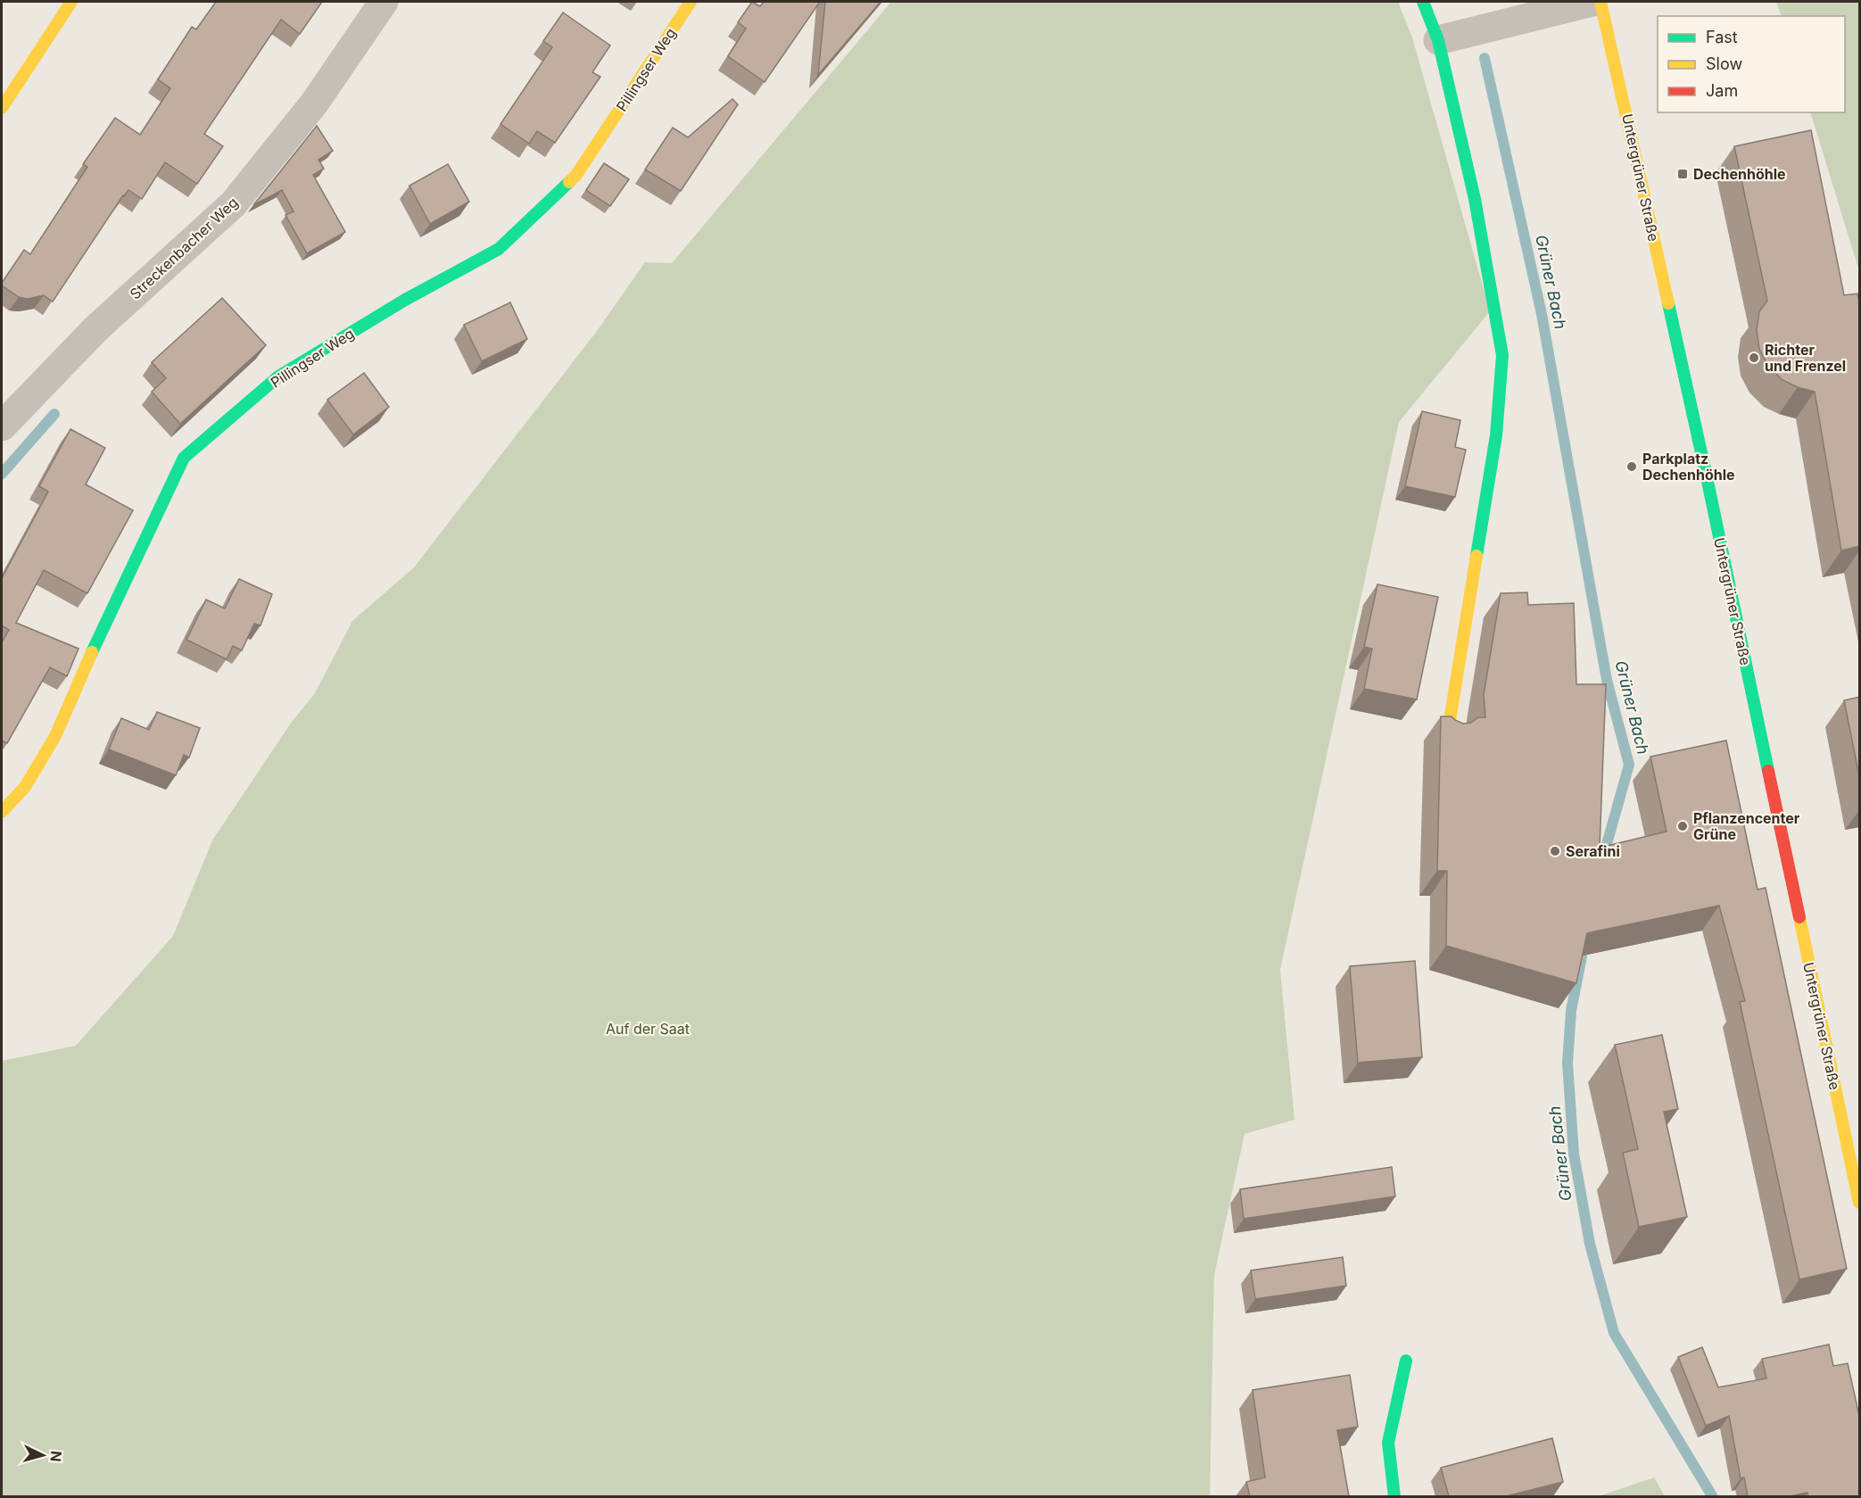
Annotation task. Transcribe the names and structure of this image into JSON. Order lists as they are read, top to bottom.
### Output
{
  "streets": {
    "street": ["Pillingser Weg", "Untergrüner Straße", "Streckenbacher Weg"]
  },
  "water": ["Grüner Bach"],
  "parks": ["Auf der Saat"],
  "places": {
    "transit": ["Dechenhöhle"],
    "other": [
      "Richter und Frenzel",
      "Parkplatz Dechenhöhle",
      "Pflanzencenter Grüne",
      "Serafini"
    ]
  },
  "legend": ["Fast", "Slow", "Jam"],
  "north": "right"
}
